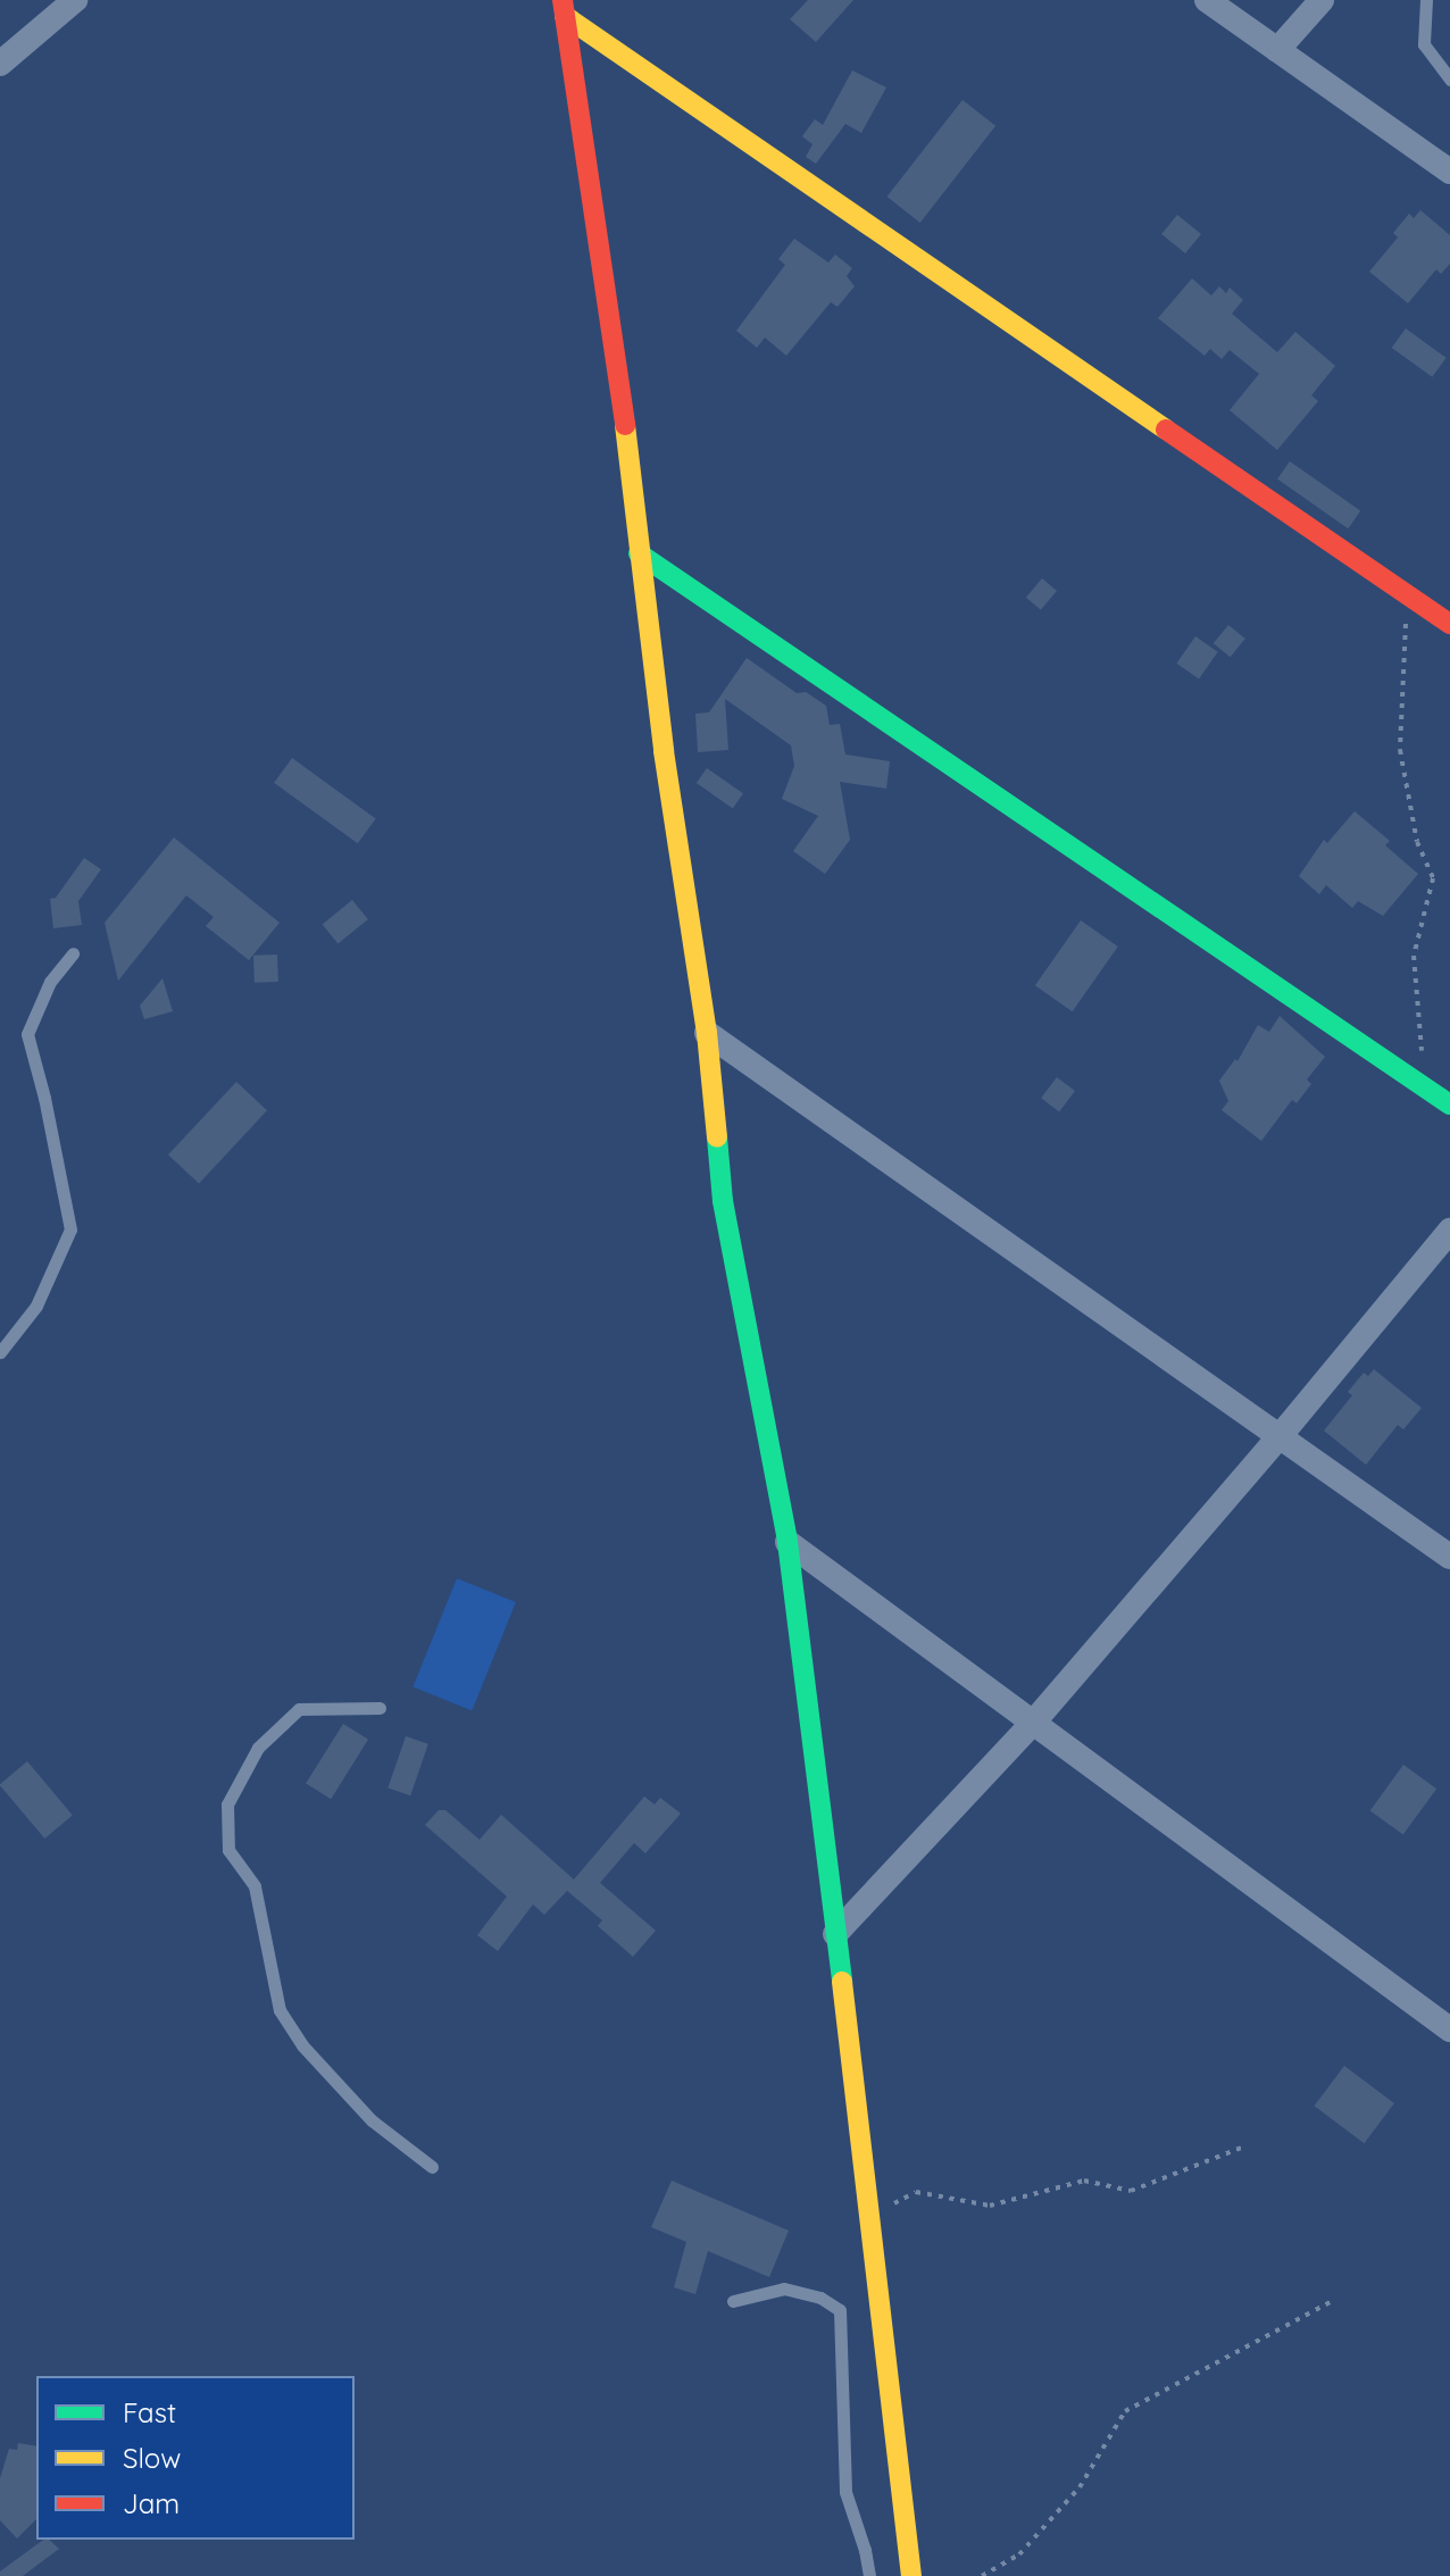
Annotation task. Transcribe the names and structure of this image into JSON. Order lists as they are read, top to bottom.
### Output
{
  "legend": ["Fast", "Slow", "Jam"]
}
